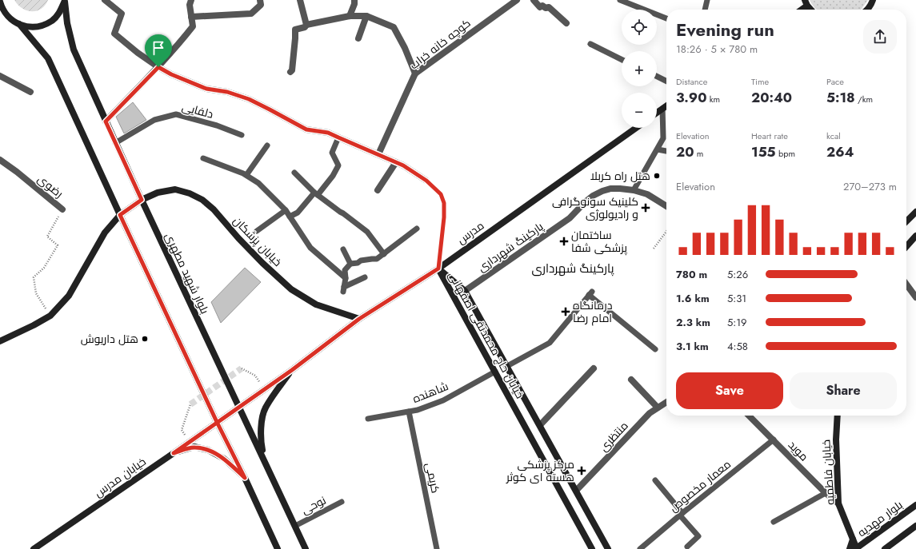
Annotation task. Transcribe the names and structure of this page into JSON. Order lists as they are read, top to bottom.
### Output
{
  "streets": {
    "main road": [
      "مدرس",
      "خیابان پزشکان",
      "بلوار شهید مطهری",
      "خیابان حاج محمدتقی اصفهانی",
      "خیابان فاطمیه",
      "خیابان مدرس",
      "بلوار مهدیه"
    ],
    "street": [
      "کوچه خانه خراب",
      "رضوی",
      "پارکینگ شهرداری",
      "منتظری",
      "موید"
    ],
    "lane": [
      "دلفایی",
      "شاهنده",
      "کریمی",
      "معمار مخصوص",
      "نوحی"
    ]
  },
  "crossings": [
    ["دلفایی", "بلوار شهید مطهری"],
    ["رضوی", "خیابان پزشکان"],
    ["مدرس", "خیابان پزشکان"],
    ["مدرس", "خیابان حاج محمدتقی اصفهانی"],
    ["مدرس", "خیابان مدرس"],
    ["خیابان پزشکان", "بلوار شهید مطهری"],
    ["پارکینگ شهرداری", "خیابان حاج محمدتقی اصفهانی"],
    ["بلوار شهید مطهری", "خیابان مدرس"],
    ["بلوار شهید مطهری", "نوحی"],
    ["خیابان حاج محمدتقی اصفهانی", "شاهنده"],
    ["خیابان حاج محمدتقی اصفهانی", "منتظری"],
    ["شاهنده", "کریمی"],
    ["موید", "خیابان فاطمیه"],
    ["موید", "معمار مخصوص"],
    ["خیابان فاطمیه", "بلوار مهدیه"]
  ],
  "districts": ["پارکینگ شهرداری"],
  "places": {
    "other": ["هتل راه کربلا", "هتل داریوش"],
    "health": [
      "کلینیک سونوگرافی و رادیولوژی",
      "ساختمان پزشکی شفا",
      "درمانگاه امام رضا",
      "مرکز پزشکی هسته ای کوثر"
    ]
  },
  "page": {
    "map_buttons": ["+", "−"],
    "heading": ["Evening run", "18:26 · 5 × 780 m"],
    "stats": [
      ["Distance", "3.90 km"],
      ["Time", "20:40"],
      ["Pace", "5:18 /km"],
      ["Elevation", "20 m"],
      ["Heart rate", "155 bpm"],
      ["kcal", "264"]
    ],
    "chart": ["Elevation", "270–273 m"],
    "list": [
      {
        "name": "780 m",
        "note": "5:26"
      },
      {
        "name": "1.6 km",
        "note": "5:31"
      },
      {
        "name": "2.3 km",
        "note": "5:19"
      },
      {
        "name": "3.1 km",
        "note": "4:58"
      }
    ],
    "buttons": ["Save", "Share"]
  }
}
